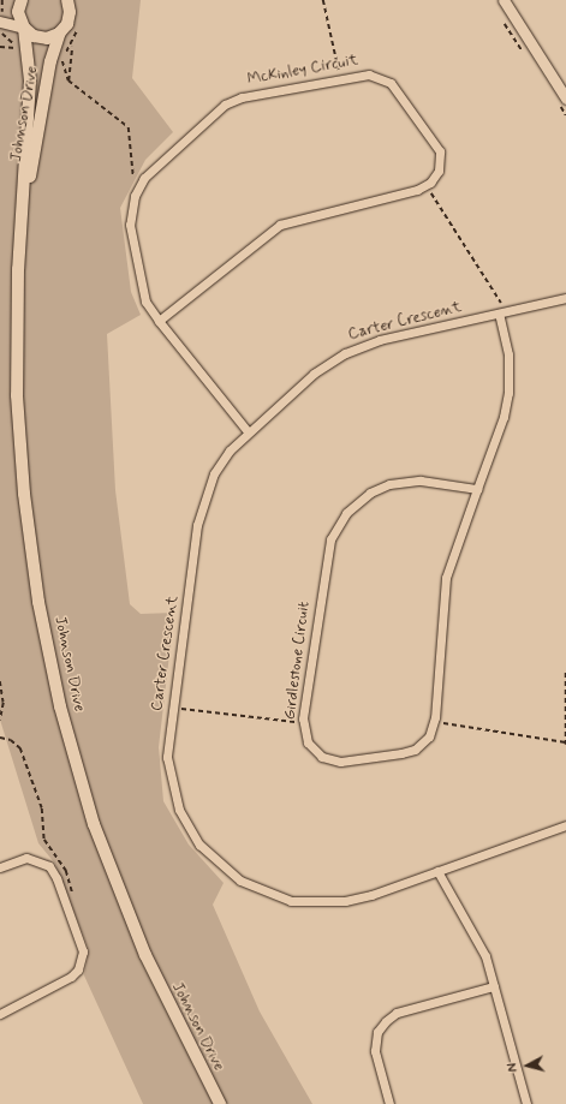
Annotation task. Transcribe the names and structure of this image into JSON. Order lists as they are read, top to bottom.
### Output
{
  "streets": {
    "main road": ["Johnson Drive"],
    "street": ["McKinley Circuit", "Carter Crescent", "Girdlestone Circuit"]
  },
  "crossings": [
    ["McKinley Circuit", "Carter Crescent"],
    ["Carter Crescent", "Girdlestone Circuit"]
  ],
  "north": "left"
}
